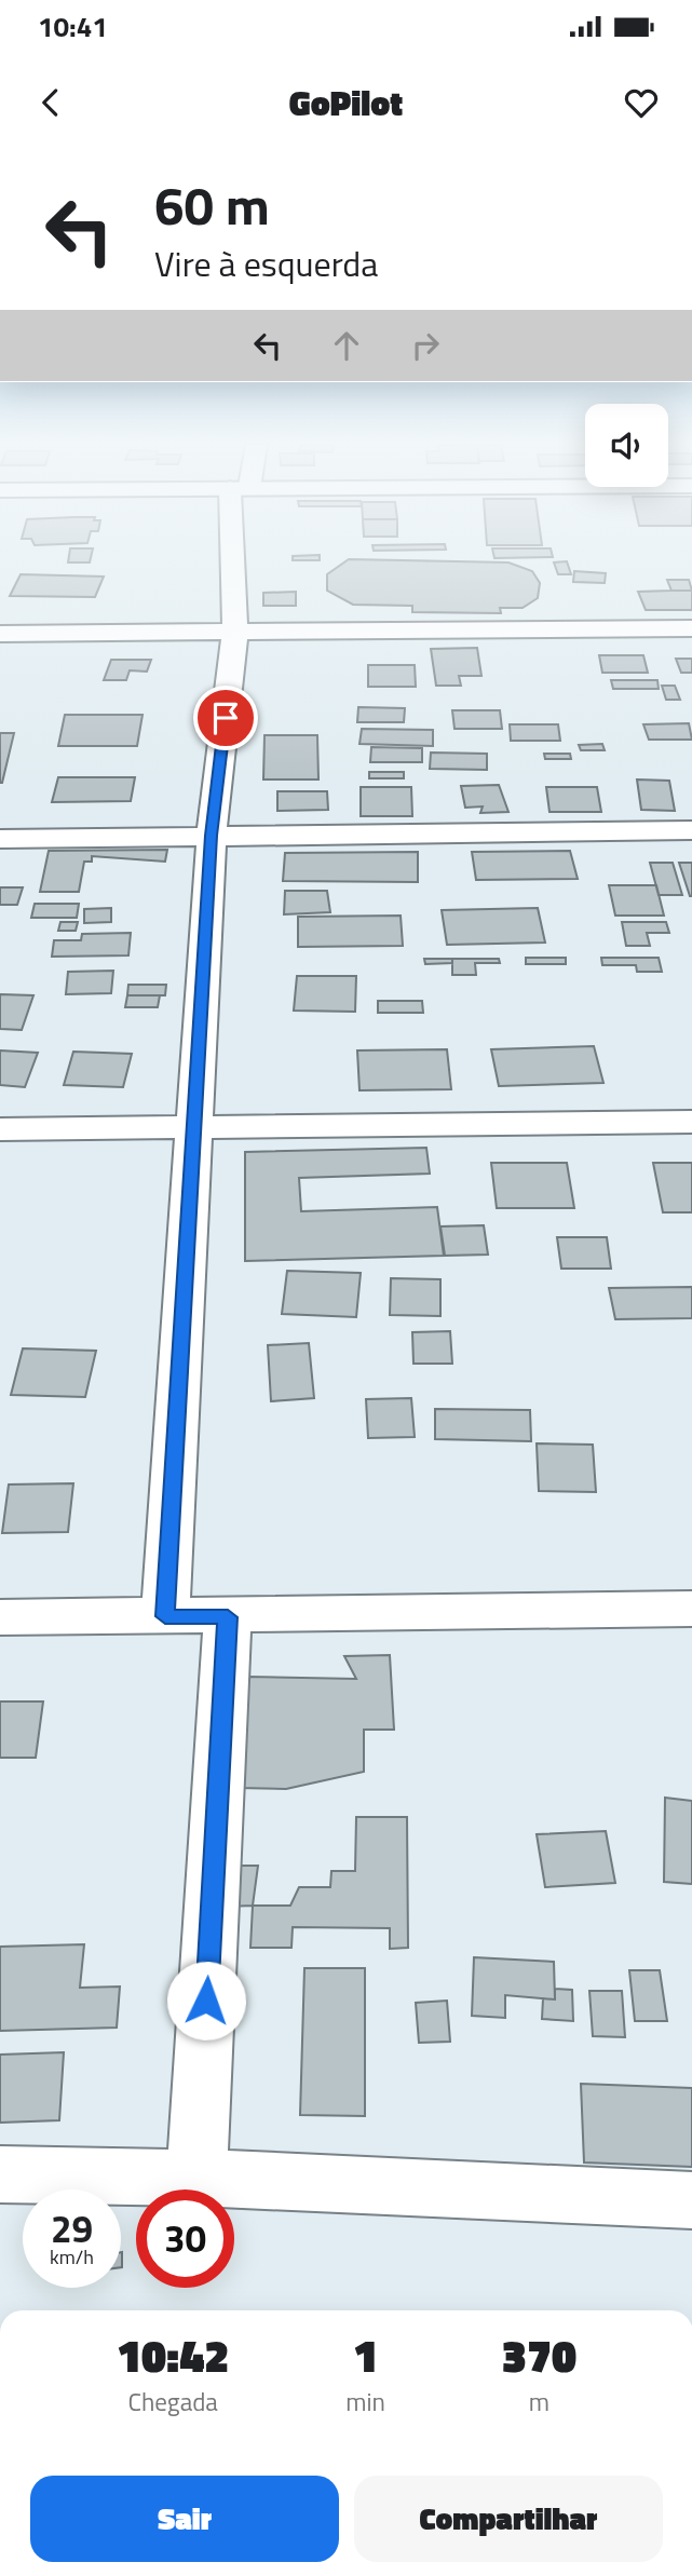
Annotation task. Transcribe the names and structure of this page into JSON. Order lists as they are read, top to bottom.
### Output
{
  "page": {
    "status": "10:41",
    "header": "GoPilot",
    "turn": ["60 m", "Vire à esquerda"],
    "speed": "29 km/h",
    "limit": "30",
    "eta": [
      "10:42",
      "Chegada",
      "1",
      "min",
      "370",
      "m"
    ],
    "buttons": ["Sair", "Compartilhar"]
  }
}
